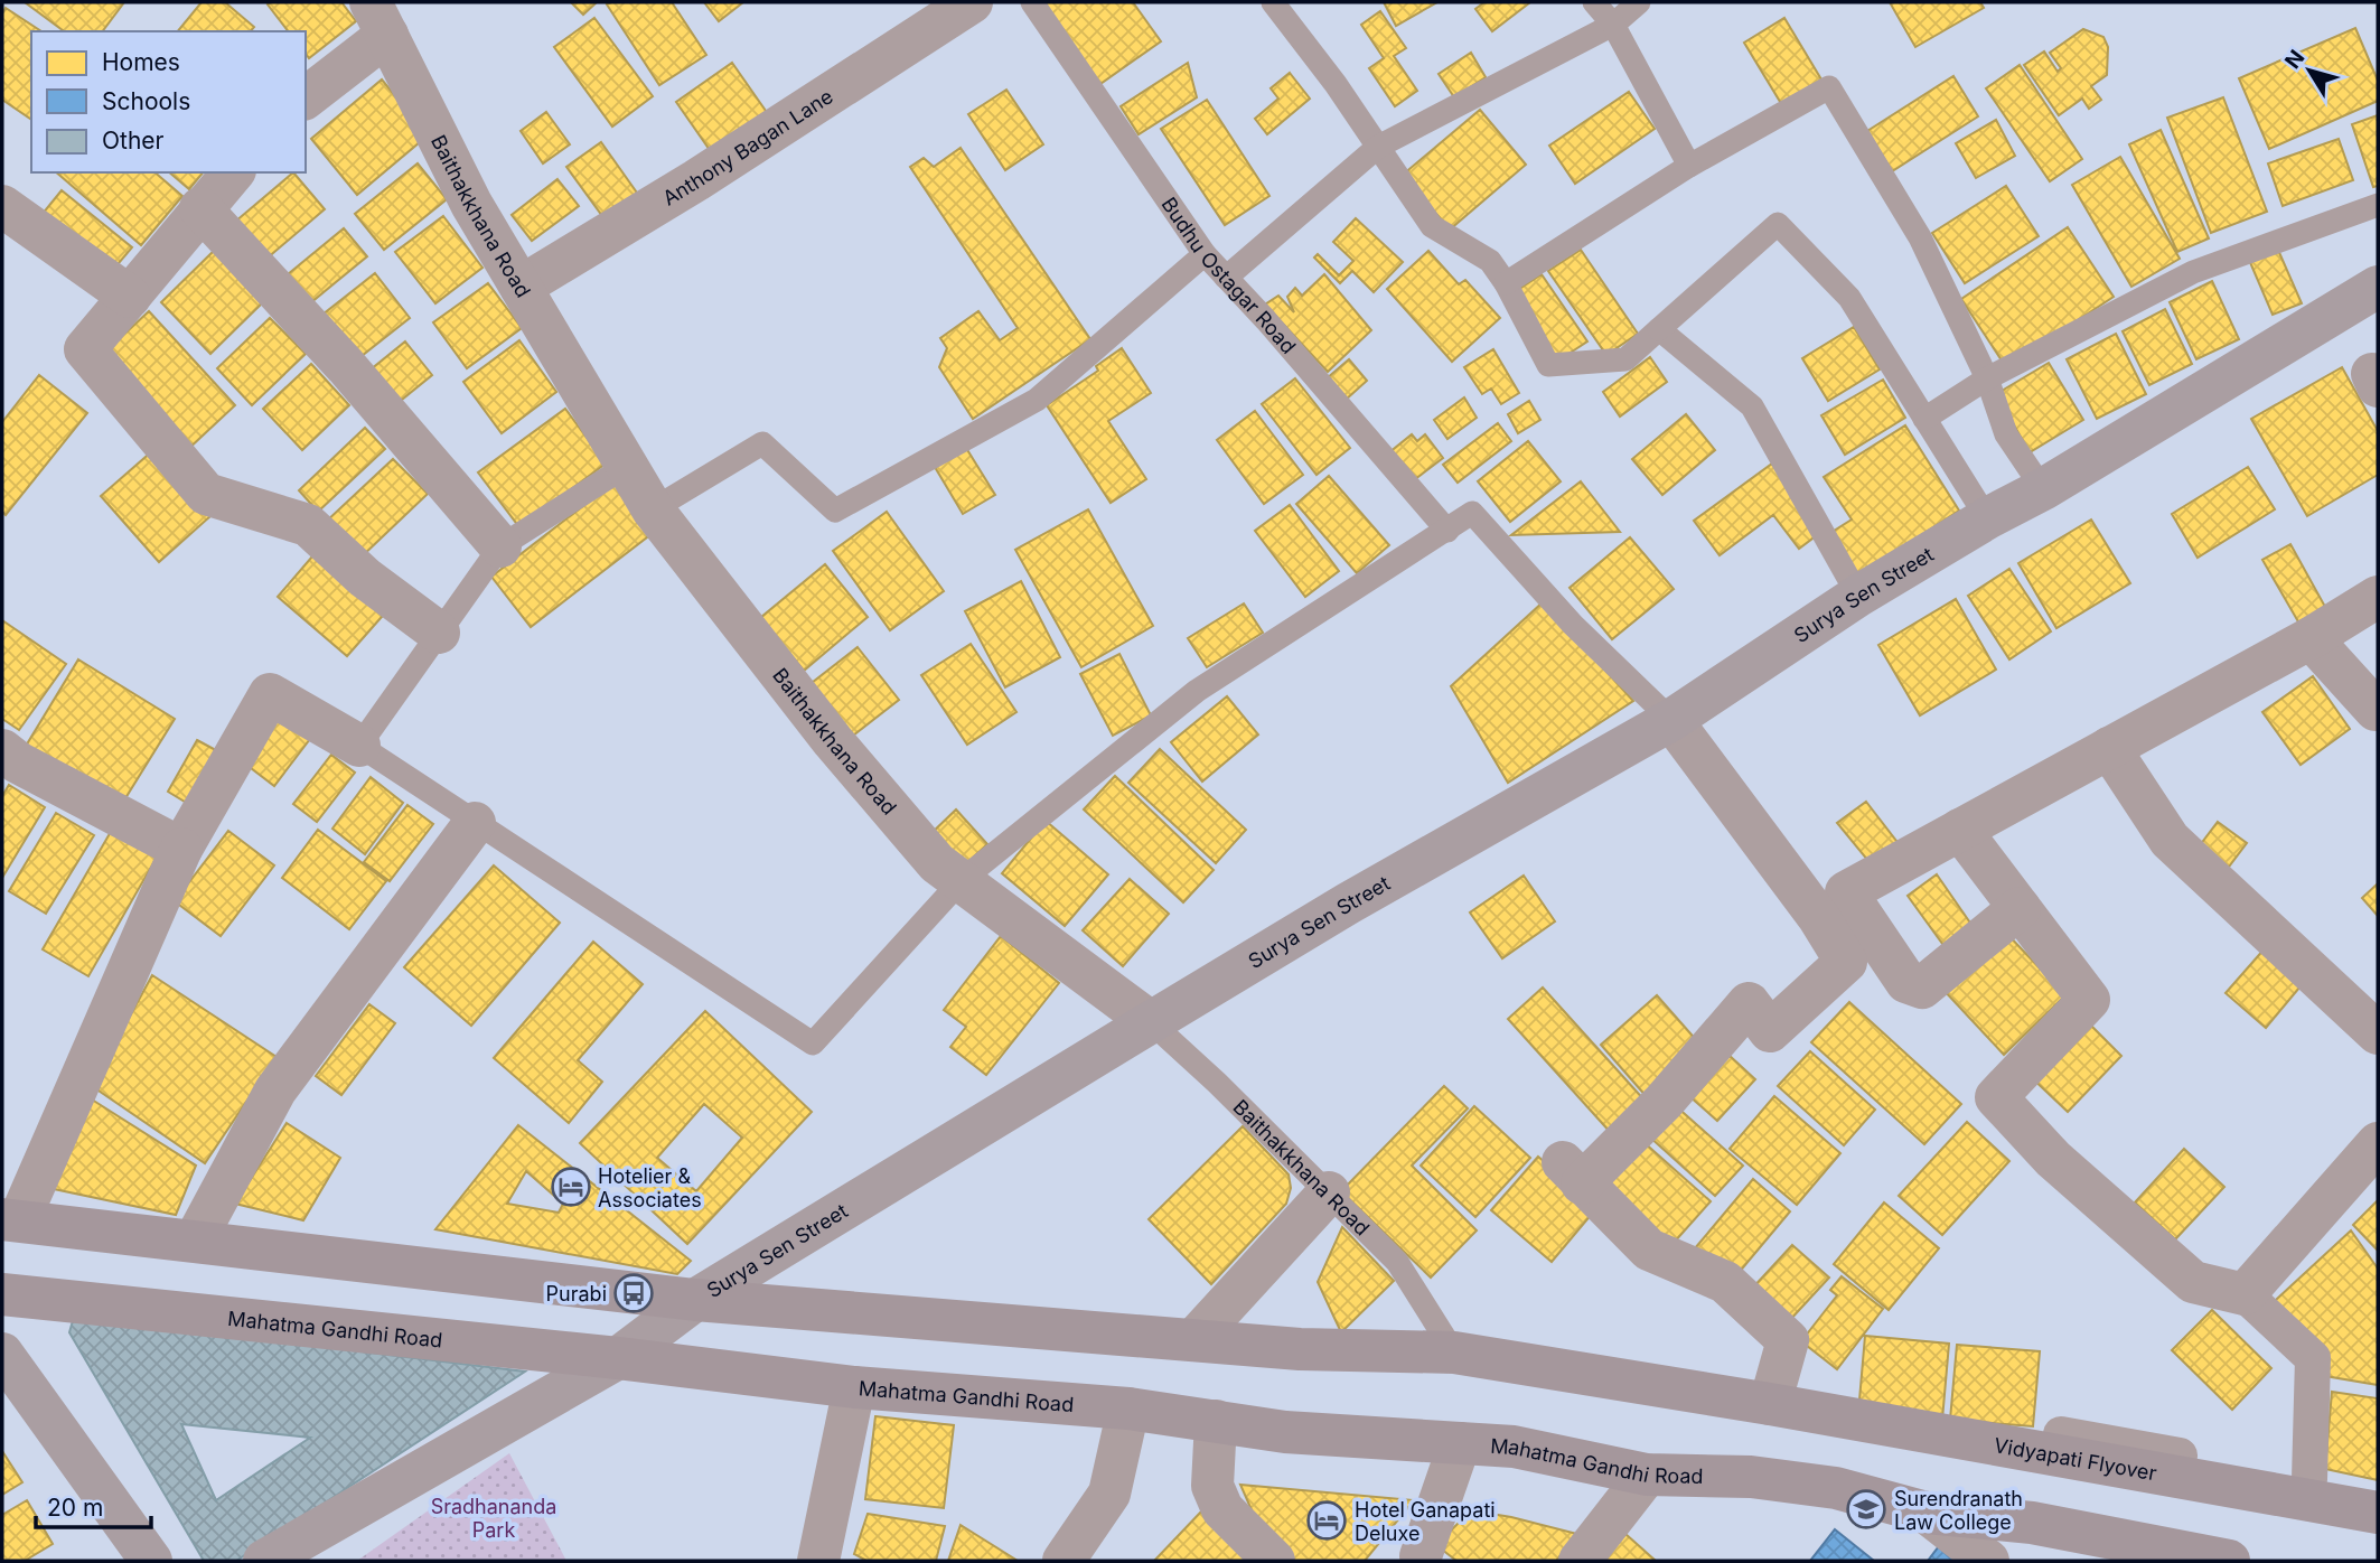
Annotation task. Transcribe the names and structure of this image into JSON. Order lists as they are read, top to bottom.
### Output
{
  "streets": {
    "main road": ["Surya Sen Street", "Mahatma Gandhi Road", "Vidyapati Flyover"],
    "street": ["Anthony Bagan Lane", "Baithakkhana Road"],
    "lane": ["Budhu Ostagar Road"]
  },
  "crossings": [
    ["Anthony Bagan Lane", "Baithakkhana Road"],
    ["Baithakkhana Road", "Surya Sen Street"],
    ["Baithakkhana Road", "Vidyapati Flyover"],
    ["Surya Sen Street", "Mahatma Gandhi Road"],
    ["Surya Sen Street", "Vidyapati Flyover"]
  ],
  "parks": ["Sradhananda Park"],
  "places": {
    "hotel": ["Hotelier & Associates", "Hotel Ganapati Deluxe"],
    "bus stop": ["Purabi"],
    "school or university": ["Surendranath Law College"]
  },
  "legend": ["Homes", "Schools", "Other"],
  "scale_bar": "20 m",
  "north": "top left"
}
